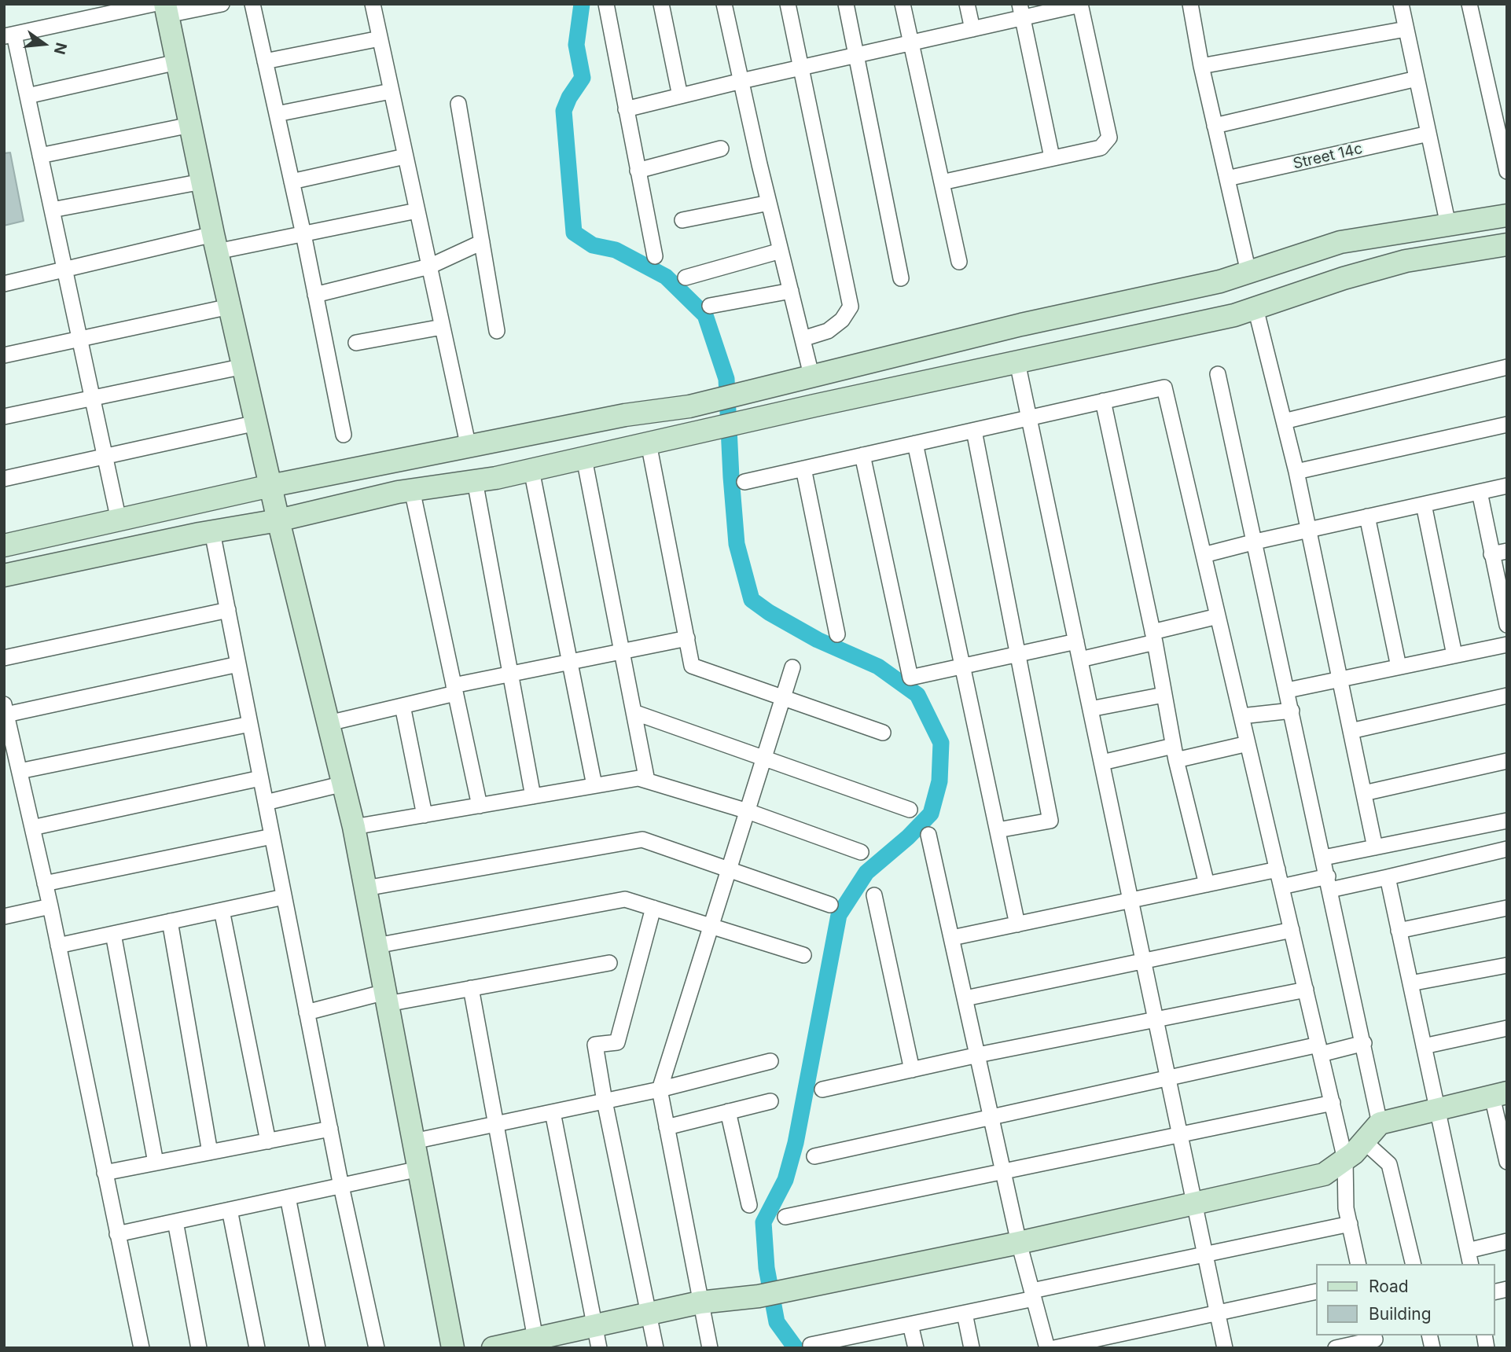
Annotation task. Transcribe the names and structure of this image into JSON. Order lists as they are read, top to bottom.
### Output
{
  "streets": {
    "street": ["Street 14c"]
  },
  "legend": ["Road", "Building"],
  "north": "right"
}
